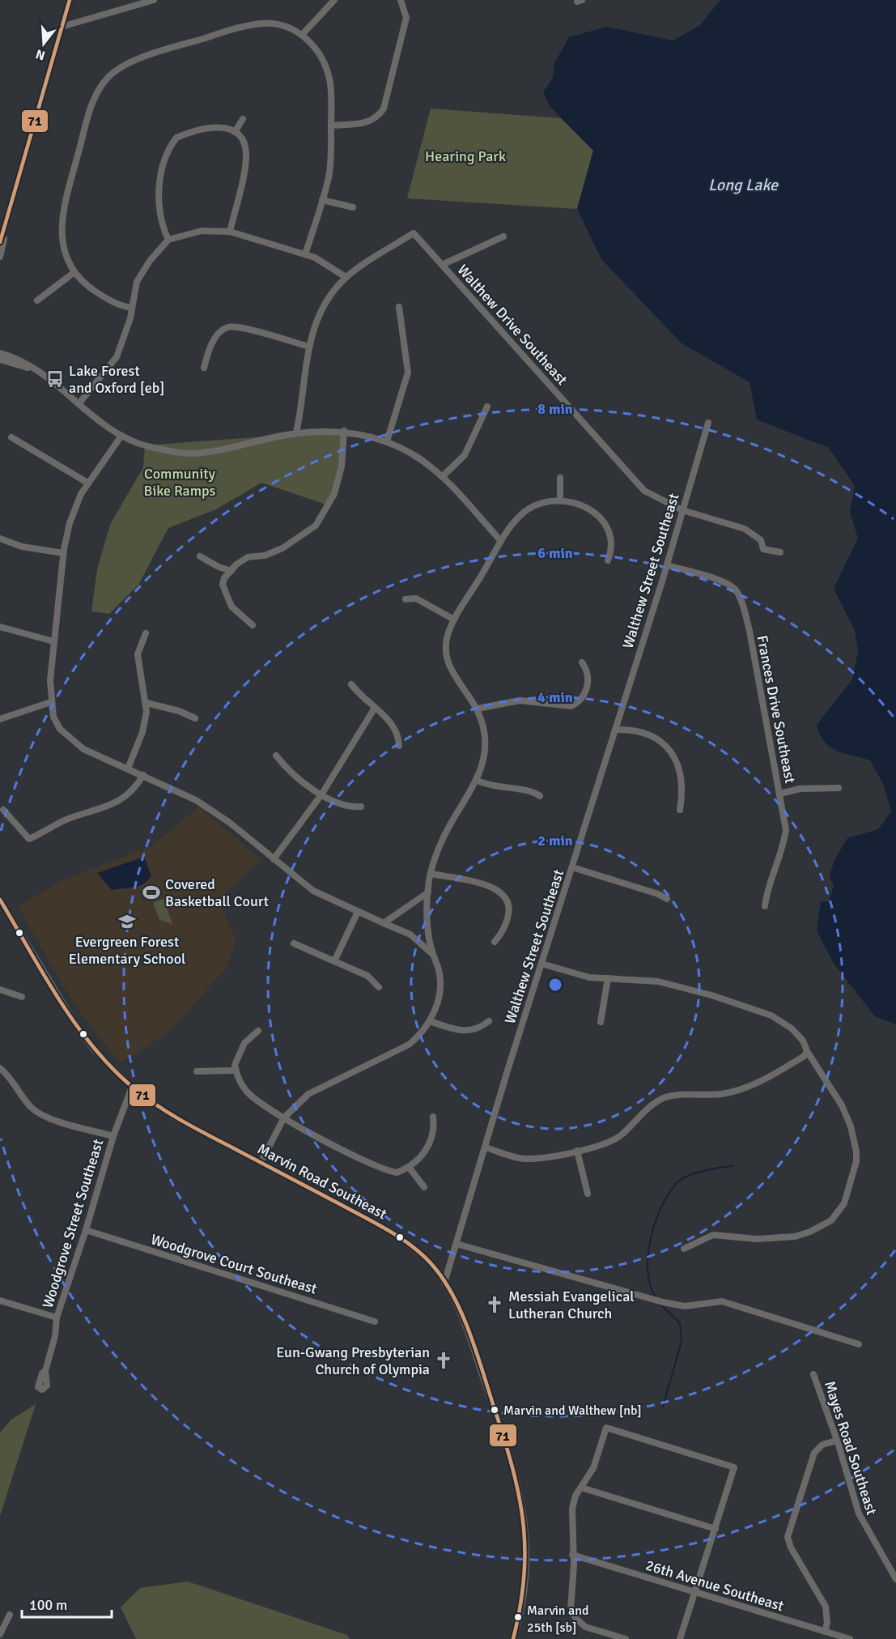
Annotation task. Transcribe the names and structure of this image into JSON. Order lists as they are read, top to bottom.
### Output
{
  "streets": {
    "street": [
      "Walthew Drive Southeast",
      "Walthew Street Southeast",
      "Frances Drive Southeast",
      "Marvin Road Southeast",
      "Woodgrove Street Southeast",
      "Woodgrove Court Southeast",
      "Mayes Road Southeast",
      "26th Avenue Southeast"
    ]
  },
  "crossings": [
    ["Walthew Drive Southeast", "Walthew Street Southeast"],
    ["Walthew Street Southeast", "Frances Drive Southeast"],
    ["Walthew Street Southeast", "Marvin Road Southeast"],
    ["Marvin Road Southeast", "Woodgrove Street Southeast"],
    ["Woodgrove Street Southeast", "Woodgrove Court Southeast"]
  ],
  "water": ["Long Lake"],
  "parks": ["Hearing Park", "Community Bike Ramps"],
  "places": {
    "bus stop": ["Lake Forest and Oxford [eb]"],
    "sports": ["Covered Basketball Court"],
    "school or university": ["Evergreen Forest Elementary School"],
    "church": ["Messiah Evangelical Lutheran Church", "Eun-Gwang Presbyterian Church of Olympia"],
    "other": ["Marvin and Walthew [nb]", "Marvin and 25th [sb]"]
  },
  "lines": ["transit line 71"],
  "scale_bar": "100 m",
  "north": "bottom",
  "rings": [
    "8 min",
    "6 min",
    "4 min",
    "2 min"
  ]
}
